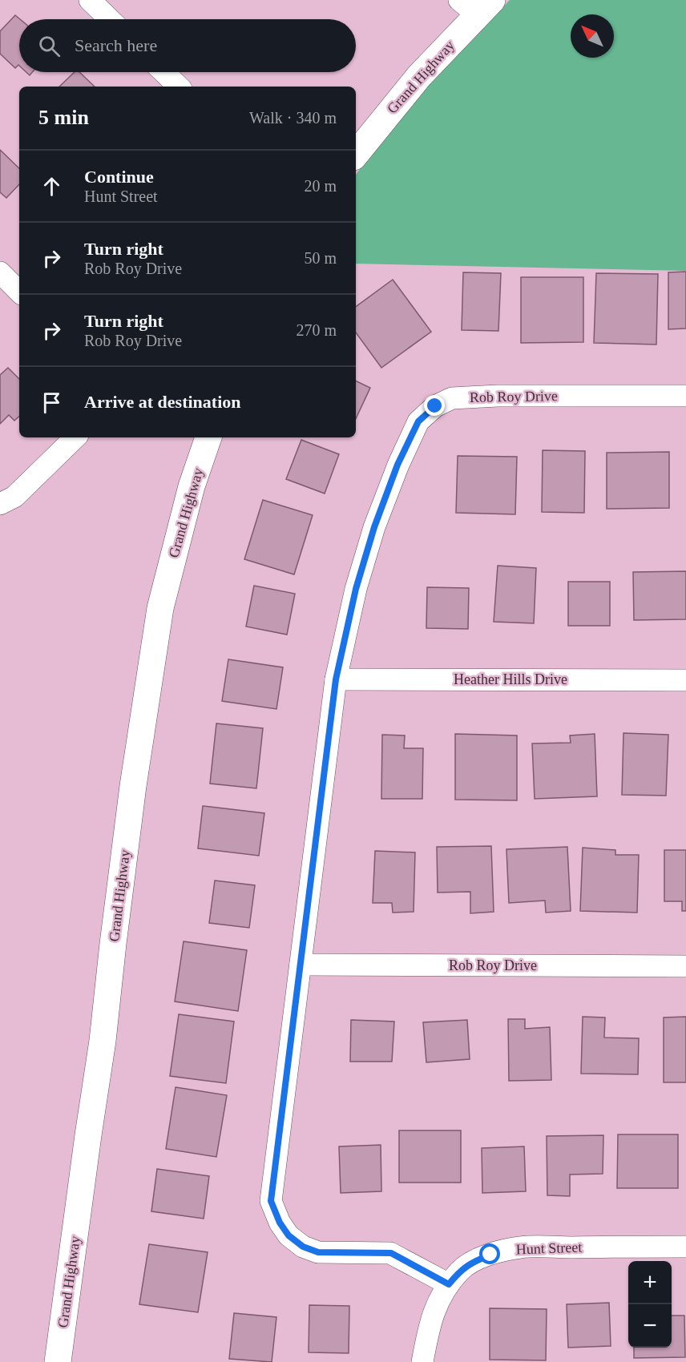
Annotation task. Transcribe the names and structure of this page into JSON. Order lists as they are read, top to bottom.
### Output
{
  "streets": {
    "street": [
      "Grand Highway",
      "Rob Roy Drive",
      "Heather Hills Drive",
      "Hunt Street"
    ]
  },
  "crossings": [
    ["Rob Roy Drive", "Heather Hills Drive"],
    ["Rob Roy Drive", "Hunt Street"]
  ],
  "north": "top left",
  "page": {
    "search": "Search here",
    "heading": ["5 min", "Walk · 340 m"],
    "list": [
      ["Continue", "Hunt Street", "20 m"],
      ["Turn right", "Rob Roy Drive", "50 m"],
      ["Turn right", "Rob Roy Drive", "270 m"],
      "Arrive at destination"
    ],
    "map_buttons": ["+", "−"]
  }
}
